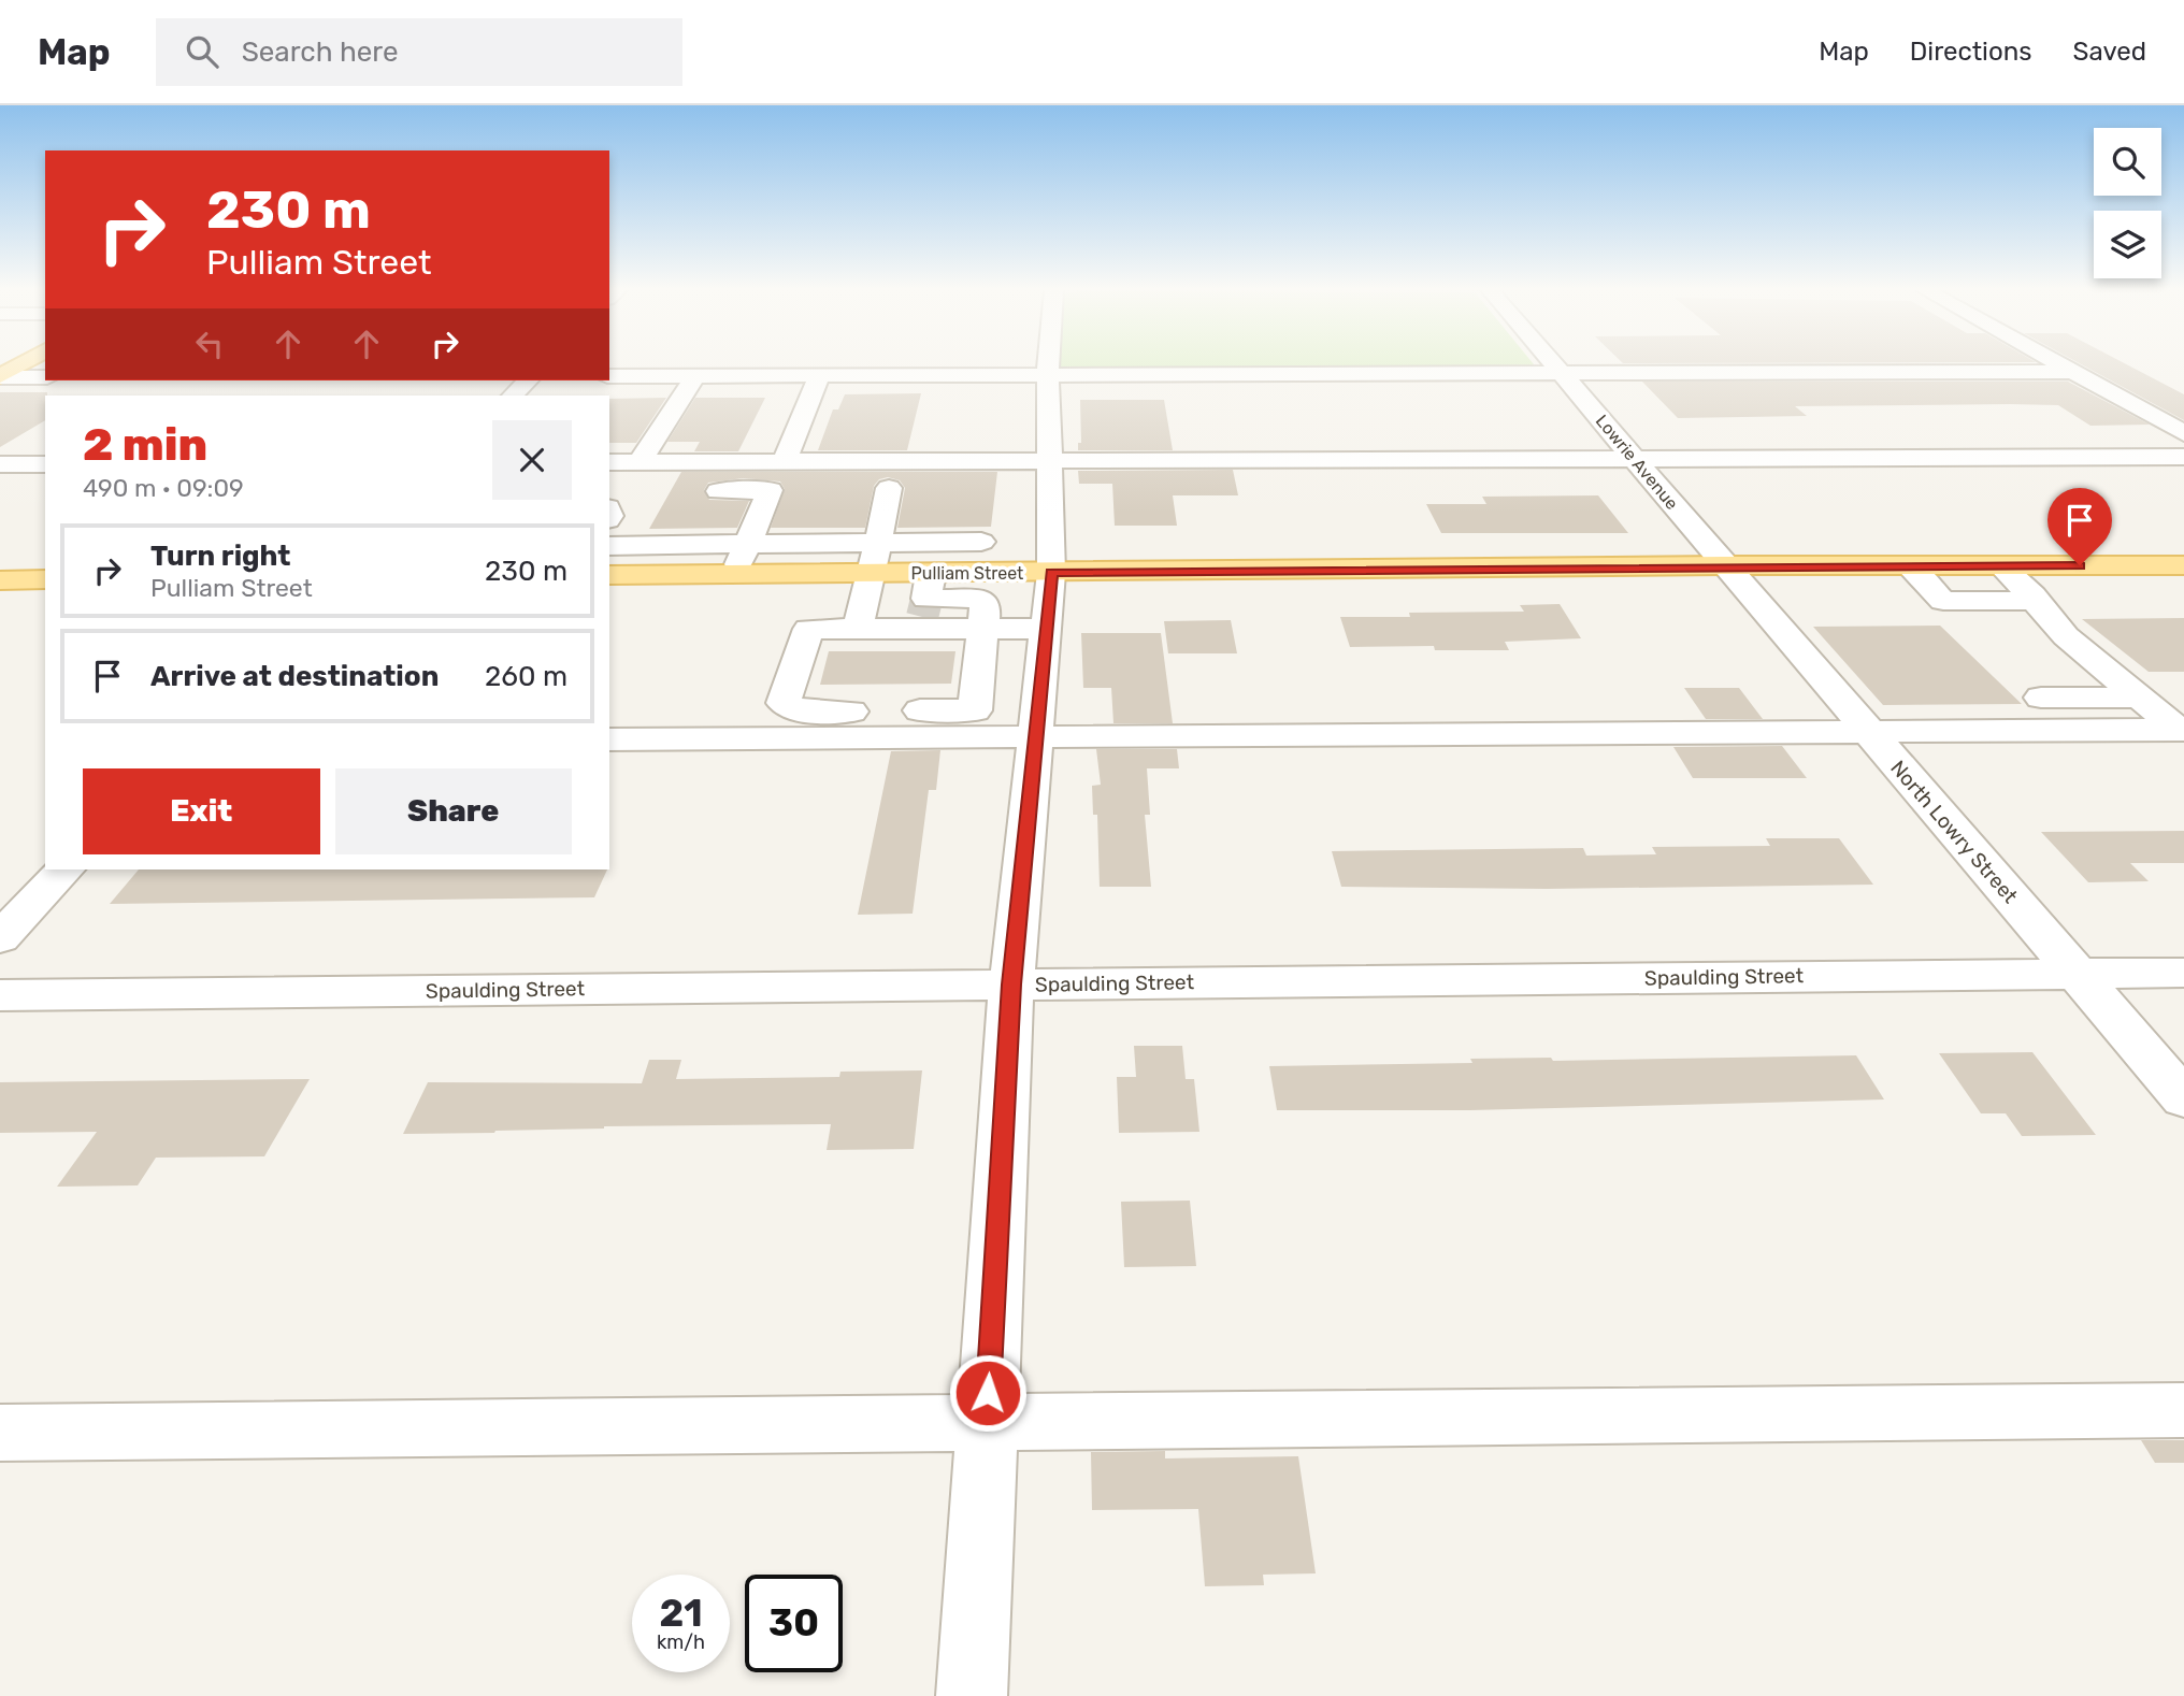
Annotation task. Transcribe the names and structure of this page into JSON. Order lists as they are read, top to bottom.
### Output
{
  "streets": {
    "main road": ["Pulliam Street"],
    "street": ["Lowrie Avenue", "North Lowry Street", "Spaulding Street"]
  },
  "crossings": [
    ["Lowrie Avenue", "Pulliam Street"],
    ["Lowrie Avenue", "North Lowry Street"],
    ["Pulliam Street", "North Lowry Street"],
    ["North Lowry Street", "Spaulding Street"]
  ],
  "page": {
    "header": "Map",
    "search": "Search here",
    "nav": ["Map", "Directions", "Saved"],
    "turn": ["230 m", "Pulliam Street"],
    "heading": ["2 min", "490 m · 09:09"],
    "list": [
      {
        "name": "Turn right",
        "note": "Pulliam Street",
        "value": "230 m"
      },
      {
        "name": "Arrive at destination",
        "value": "260 m"
      }
    ],
    "buttons": ["Exit", "Share"],
    "speed": "21 km/h",
    "limit": "30"
  }
}
